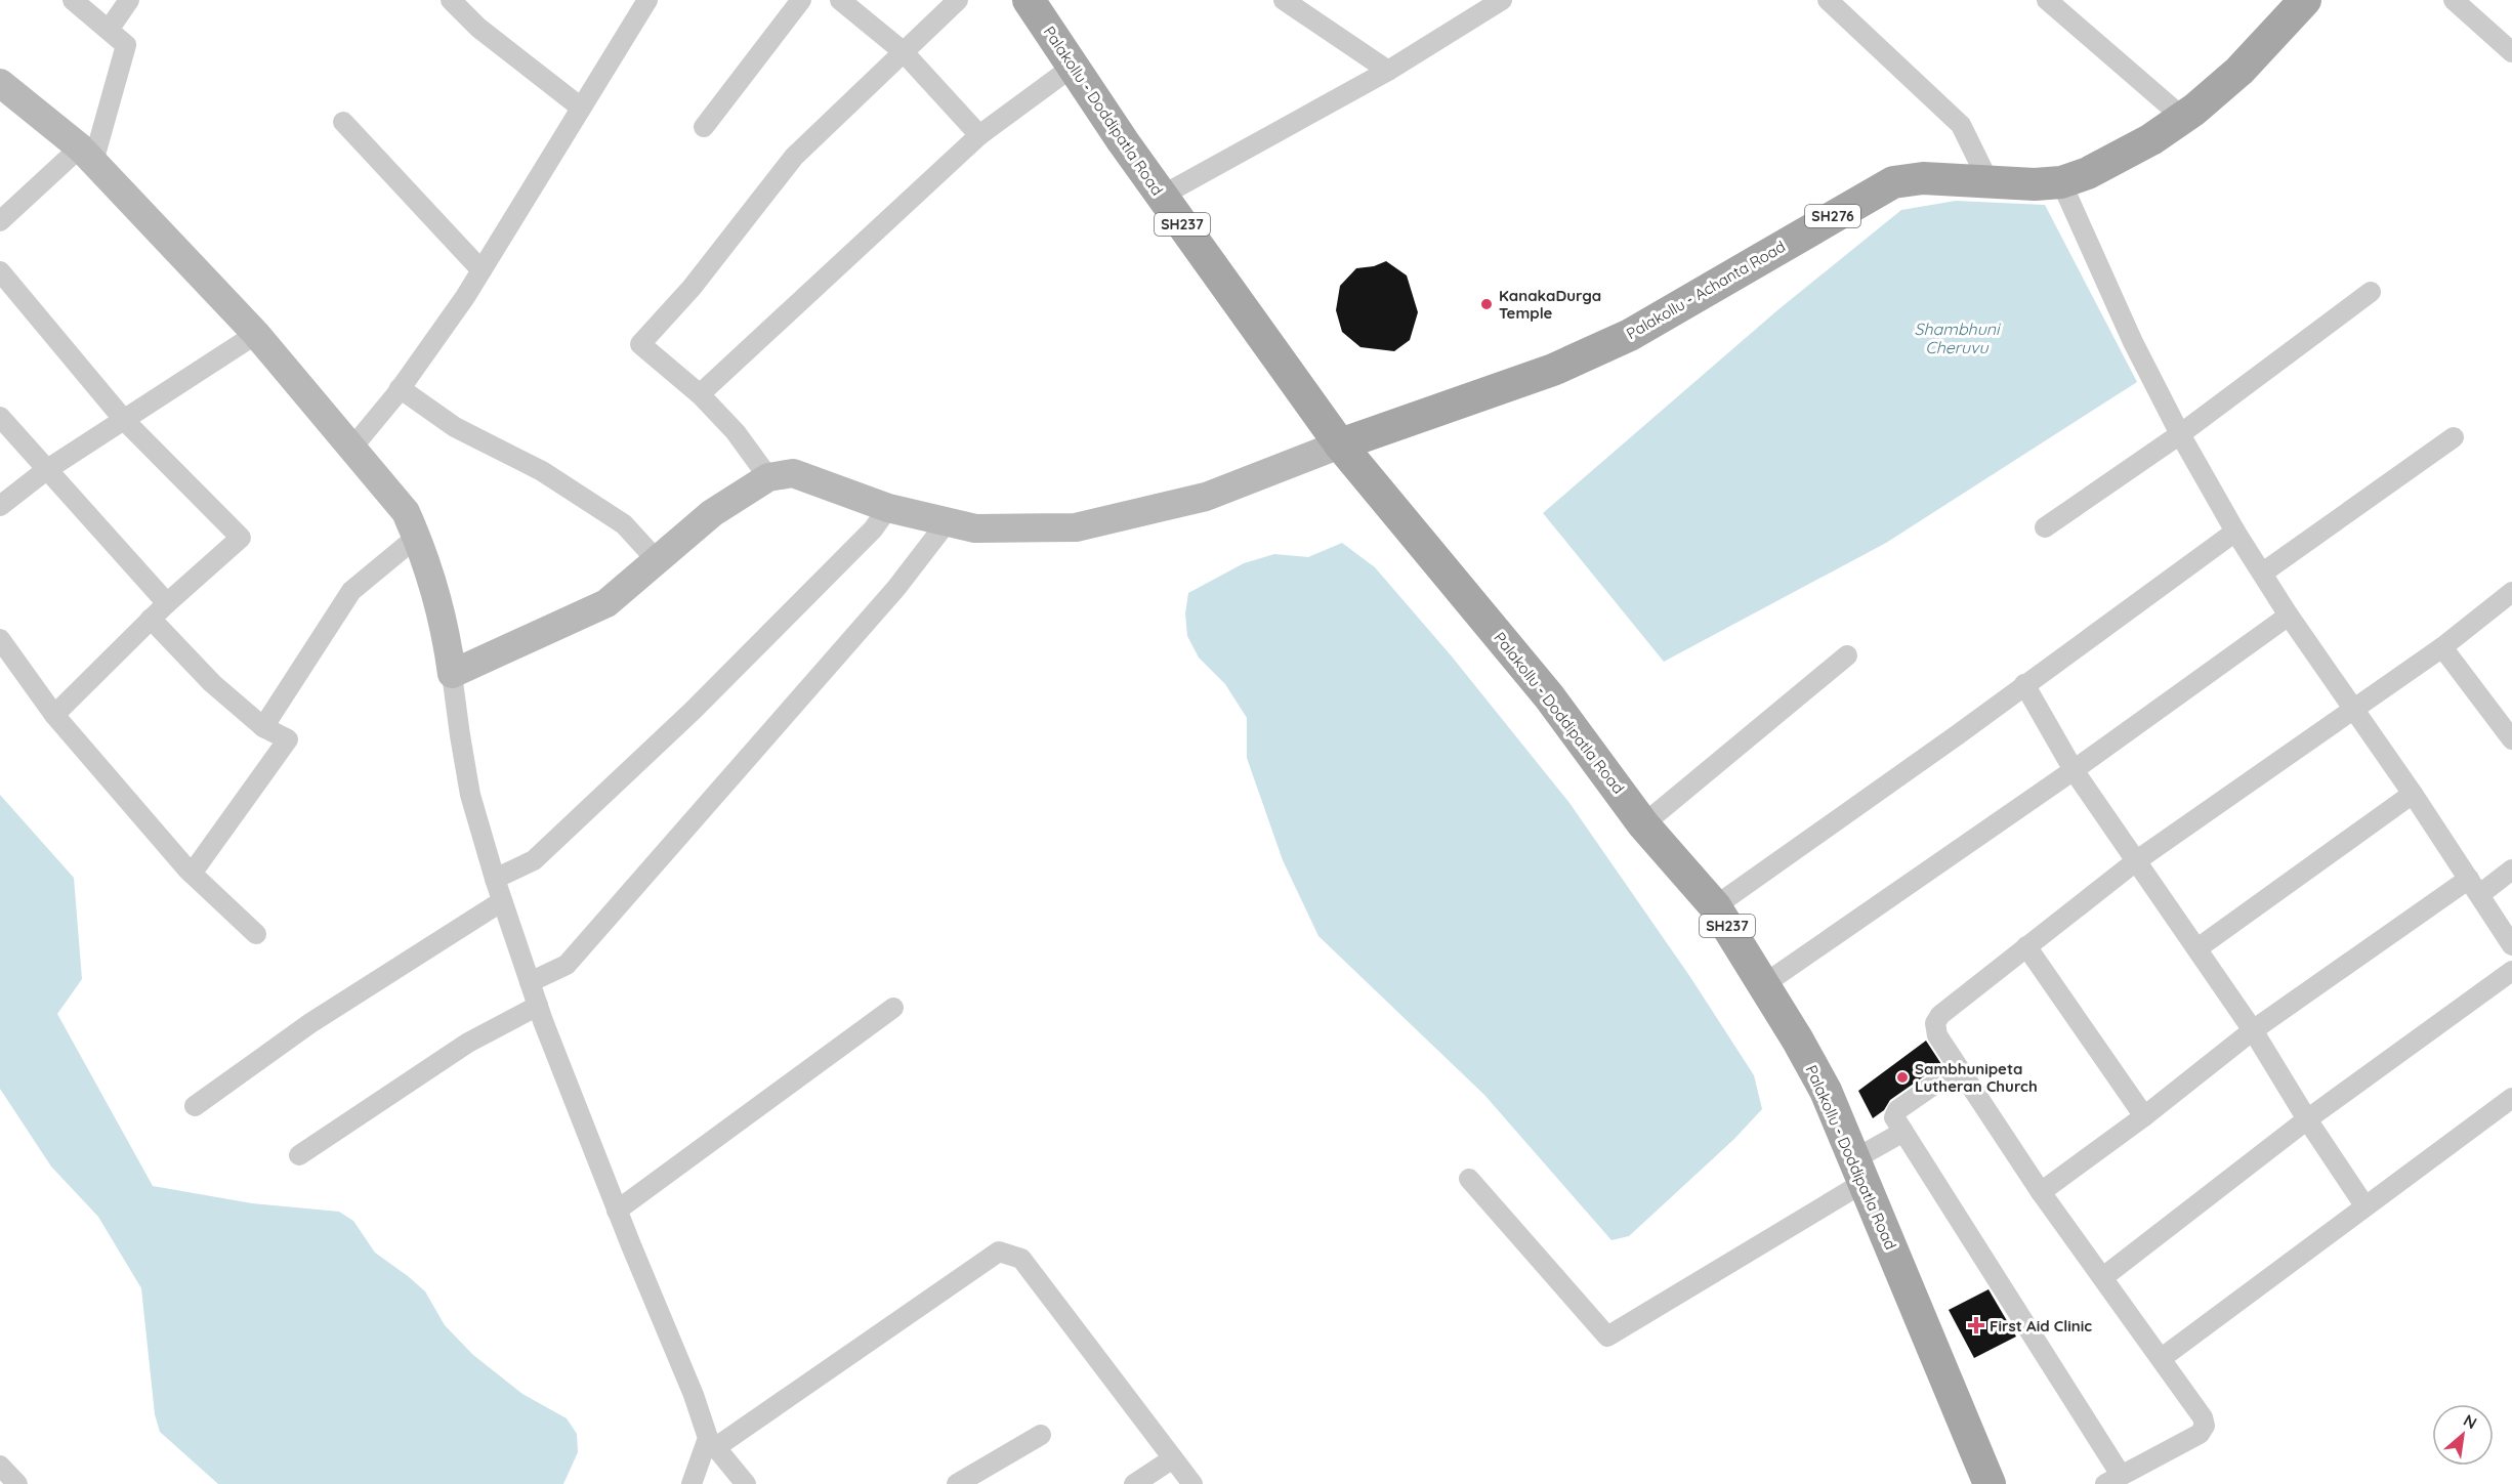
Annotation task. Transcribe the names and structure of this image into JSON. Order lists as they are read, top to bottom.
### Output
{
  "streets": {
    "main road": [
      "Palakollu - Doddipatla Road",
      "SH276",
      "SH237",
      "Palakollu - Achanta Road"
    ]
  },
  "crossings": [
    ["Palakollu - Doddipatla Road", "Palakollu - Achanta Road"]
  ],
  "water": ["Shambhuni Cheruvu"],
  "places": {
    "other": ["KanakaDurga Temple", "Sambhunipeta Lutheran Church"],
    "health": ["First Aid Clinic"]
  },
  "north": "top right"
}
